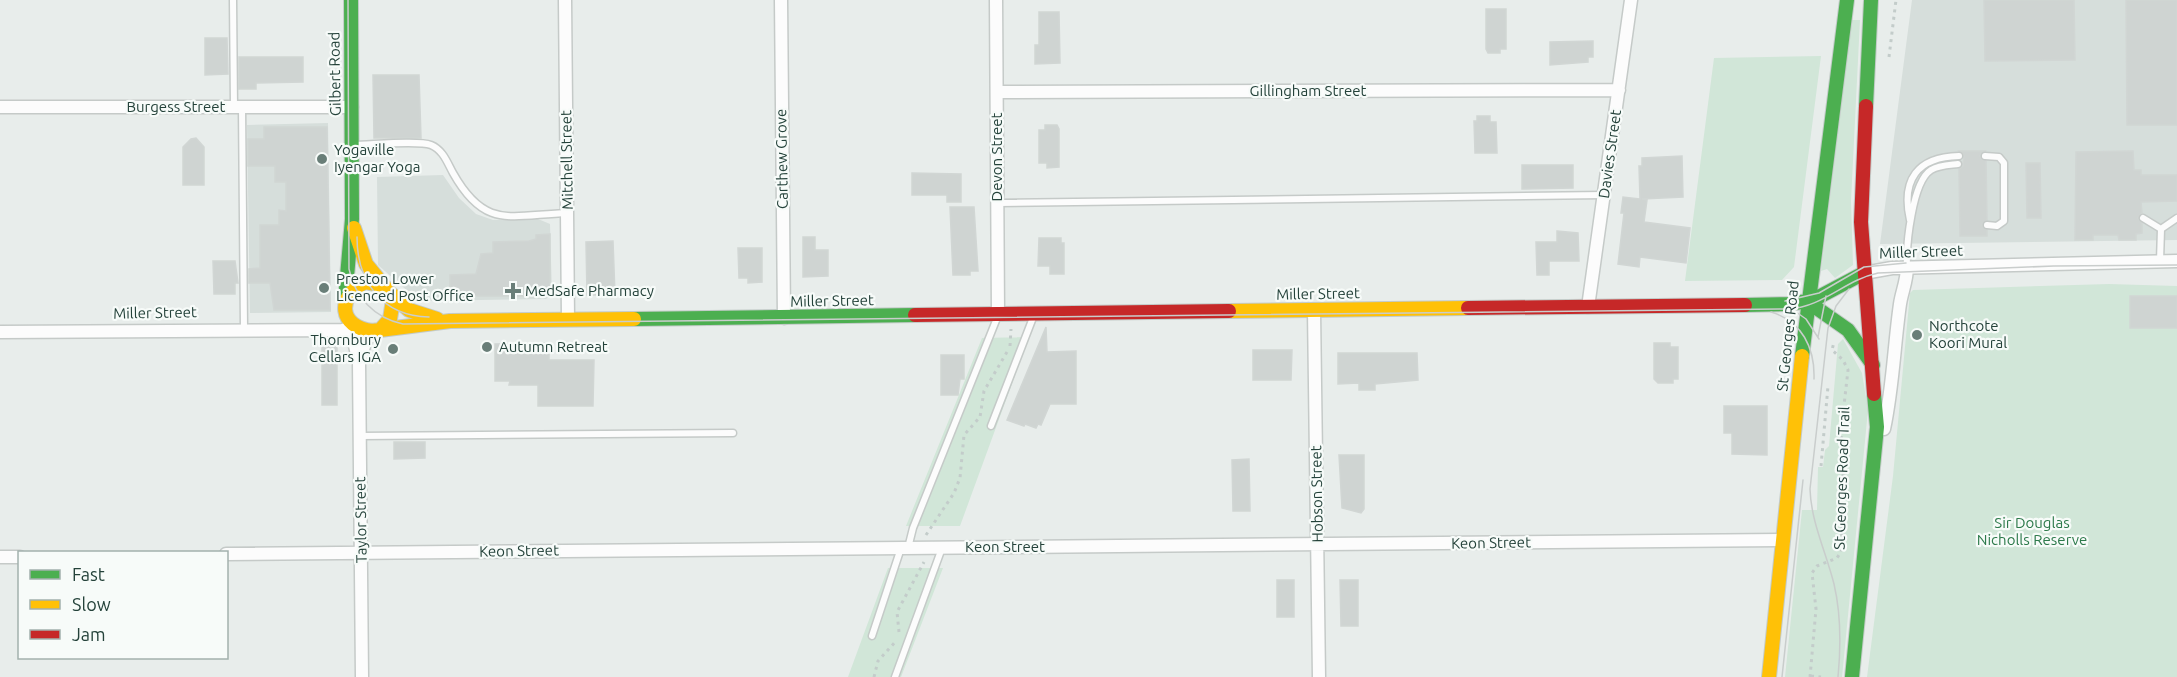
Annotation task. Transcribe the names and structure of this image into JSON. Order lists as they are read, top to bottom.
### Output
{
  "streets": {
    "main road": ["Gilbert Road", "Miller Street", "St Georges Road"],
    "street": [
      "Gillingham Street",
      "Burgess Street",
      "Davies Street",
      "Devon Street",
      "Carthew Grove",
      "Mitchell Street",
      "Hobson Street",
      "Taylor Street",
      "Keon Street"
    ],
    "path": ["St Georges Road Trail"]
  },
  "crossings": [
    ["Gilbert Road", "Burgess Street"],
    ["Gilbert Road", "Miller Street"],
    ["Gilbert Road", "Taylor Street"],
    ["Gillingham Street", "Davies Street"],
    ["Gillingham Street", "Devon Street"],
    ["Davies Street", "Miller Street"],
    ["Devon Street", "Miller Street"],
    ["Carthew Grove", "Miller Street"],
    ["Mitchell Street", "Miller Street"],
    ["Miller Street", "St Georges Road"],
    ["Miller Street", "Hobson Street"],
    ["Miller Street", "Taylor Street"],
    ["St Georges Road", "Keon Street"],
    ["Hobson Street", "Keon Street"],
    ["Taylor Street", "Keon Street"]
  ],
  "parks": ["Sir Douglas Nicholls Reserve"],
  "places": {
    "other": [
      "Yogaville Iyengar Yoga",
      "Preston Lower Licenced Post Office",
      "Northcote Koori Mural",
      "Autumn Retreat",
      "Thornbury Cellars IGA"
    ],
    "health": ["MedSafe Pharmacy"]
  },
  "legend": ["Fast", "Slow", "Jam"]
}
